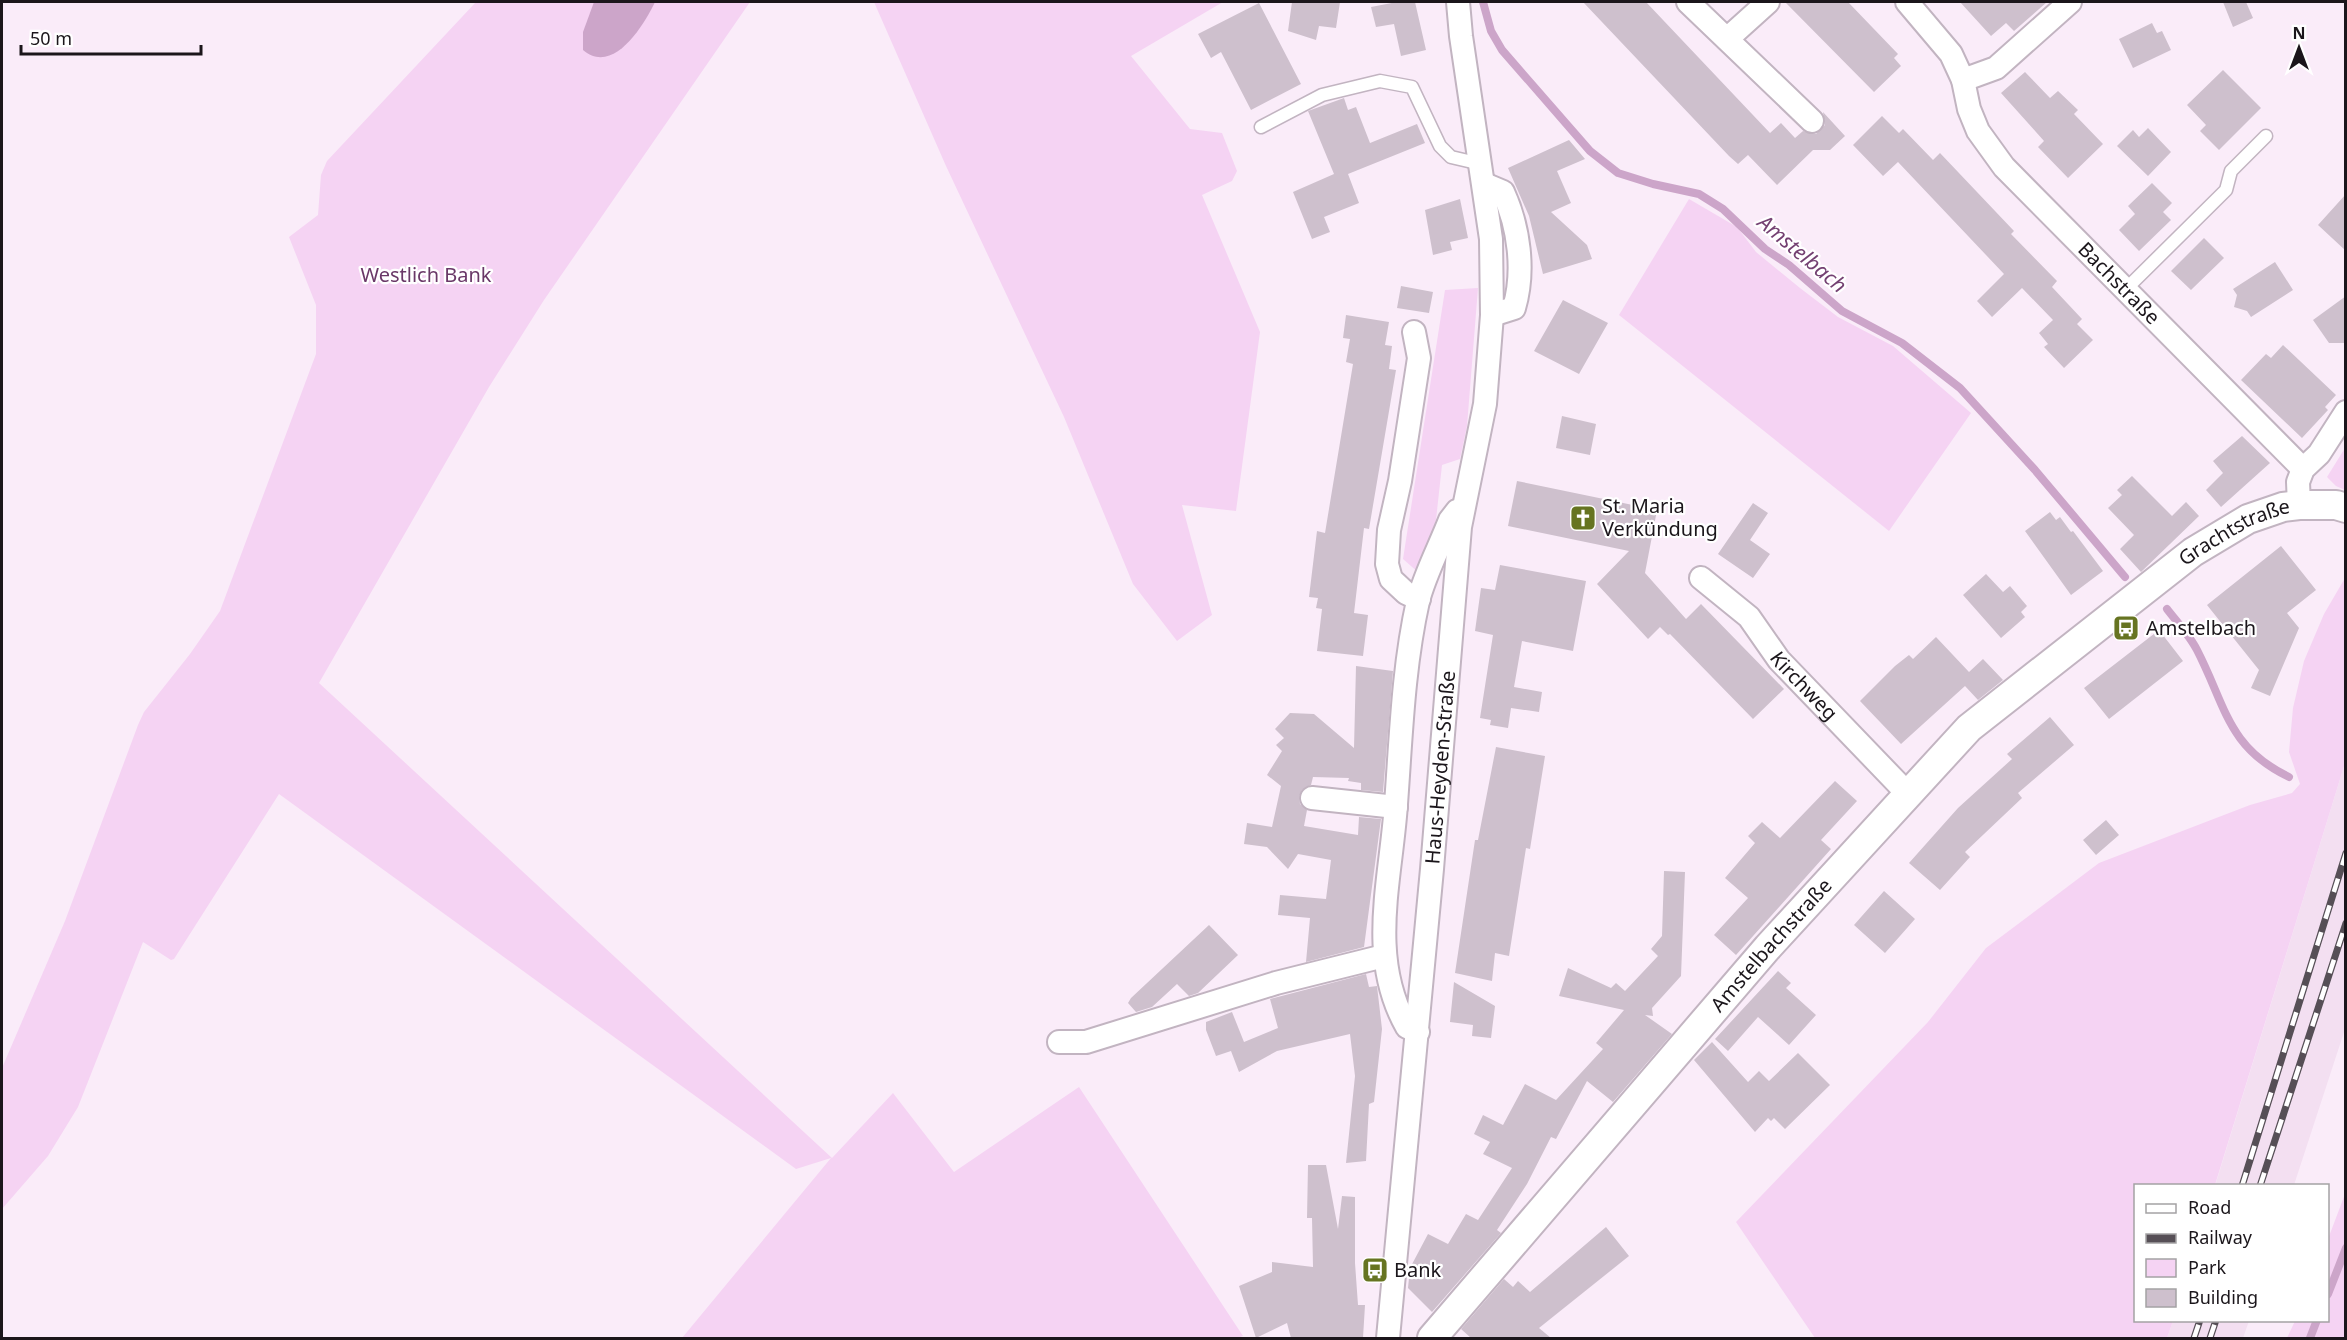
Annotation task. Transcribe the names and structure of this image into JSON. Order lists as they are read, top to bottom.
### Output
{
  "streets": {
    "street": [
      "Bachstraße",
      "Grachtstraße",
      "Kirchweg",
      "Haus-Heyden-Straße",
      "Amstelbachstraße"
    ]
  },
  "crossings": [
    ["Bachstraße", "Grachtstraße"],
    ["Grachtstraße", "Amstelbachstraße"],
    ["Kirchweg", "Amstelbachstraße"]
  ],
  "water": ["Amstelbach"],
  "parks": ["Westlich Bank"],
  "places": {
    "church": ["St. Maria Verkündung"],
    "bus stop": ["Amstelbach", "Bank"]
  },
  "legend": [
    "Road",
    "Railway",
    "Park",
    "Building"
  ],
  "scale_bar": "50 m",
  "north": "top"
}
